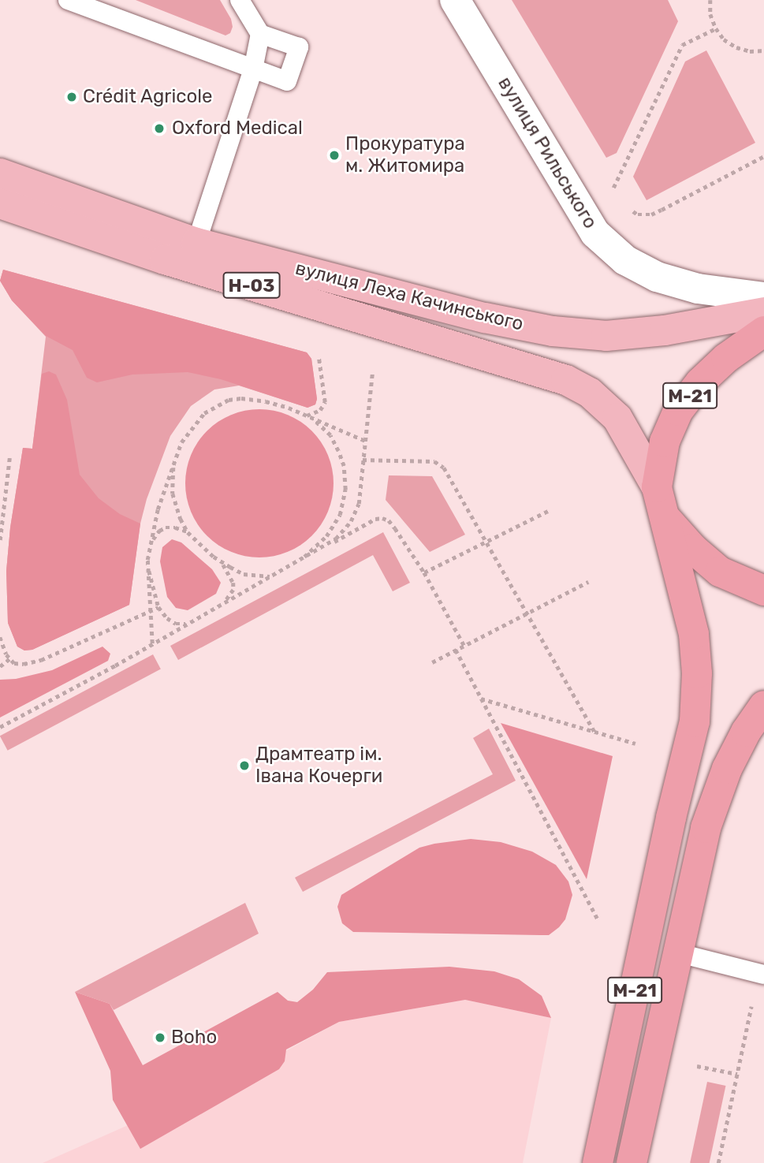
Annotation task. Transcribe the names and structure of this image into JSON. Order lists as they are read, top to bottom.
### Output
{
  "streets": {
    "highway": ["М-21"],
    "main road": ["Н-03", "вулиця Леха Качинського"],
    "street": ["вулиця Рильського"]
  },
  "crossings": [
    ["вулиця Леха Качинського", "М-21"]
  ],
  "places": [
    "Crédit Agricole",
    "Oxford Medical",
    "Прокуратура м. Житомира",
    "Драмтеатр ім. Івана Кочерги",
    "Boho"
  ]
}
